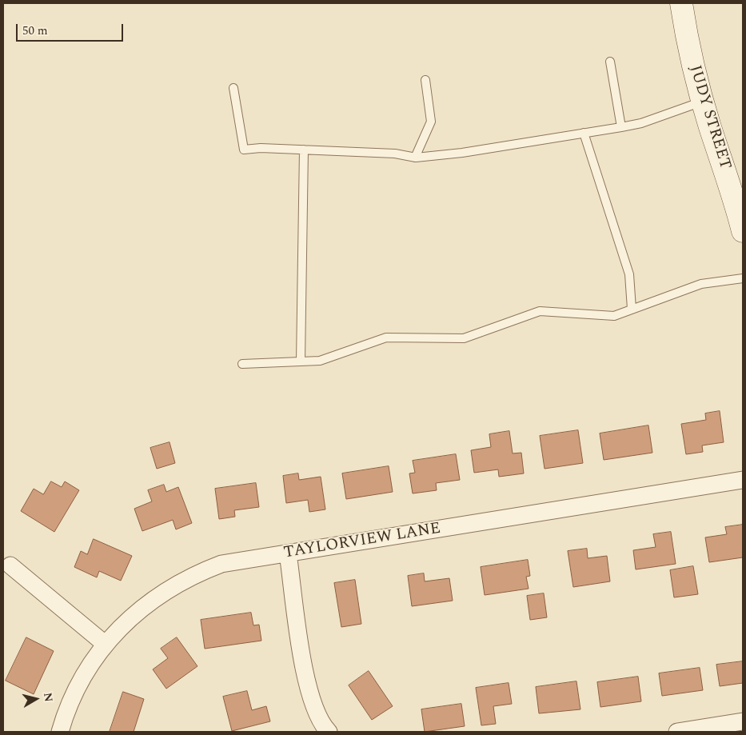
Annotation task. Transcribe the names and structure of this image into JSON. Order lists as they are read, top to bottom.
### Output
{
  "streets": {
    "street": ["JUDY STREET", "TAYLORVIEW LANE"]
  },
  "scale_bar": "50 m",
  "north": "right"
}
